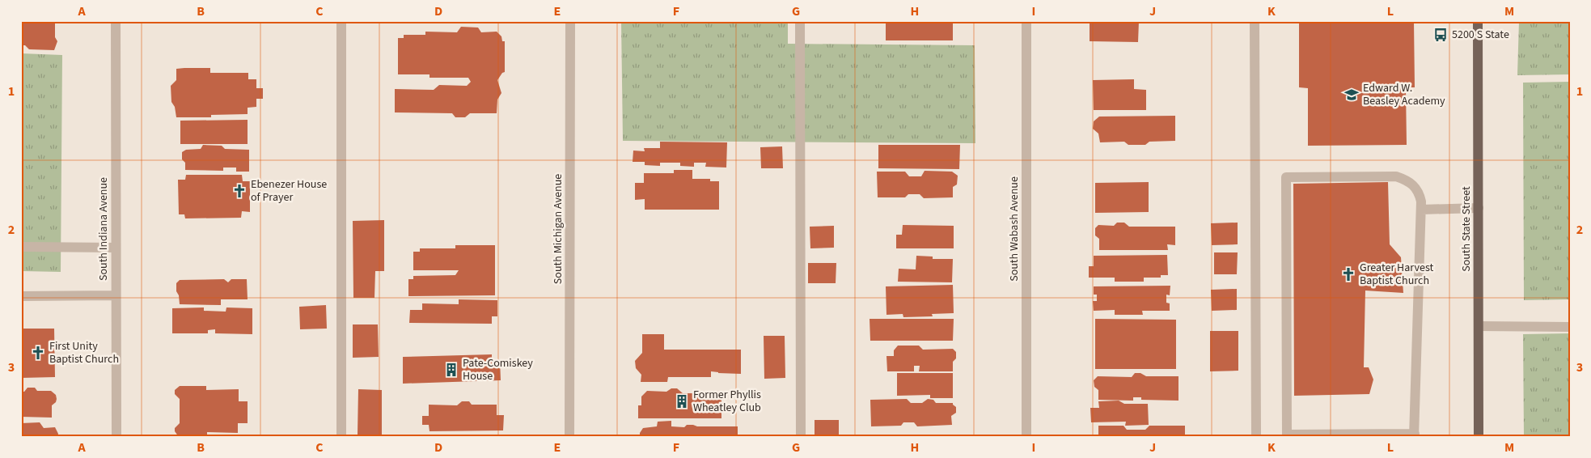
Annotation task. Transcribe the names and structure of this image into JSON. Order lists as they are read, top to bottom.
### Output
{
  "streets": {
    "main road": ["South State Street"],
    "street": ["South Indiana Avenue", "South Michigan Avenue", "South Wabash Avenue"]
  },
  "places": {
    "bus stop": ["5200 S State"],
    "school or university": ["Edward W. Beasley Academy"],
    "church": ["Ebenezer House of Prayer", "Greater Harvest Baptist Church", "First Unity Baptist Church"],
    "building": ["Pate-Comiskey House", "Former Phyllis Wheatley Club"]
  },
  "grid": {
    "columns": [
      "A",
      "B",
      "C",
      "D",
      "E",
      "F",
      "G",
      "H",
      "I",
      "J",
      "K",
      "L",
      "M"
    ],
    "rows": ["1", "2", "3"]
  }
}
